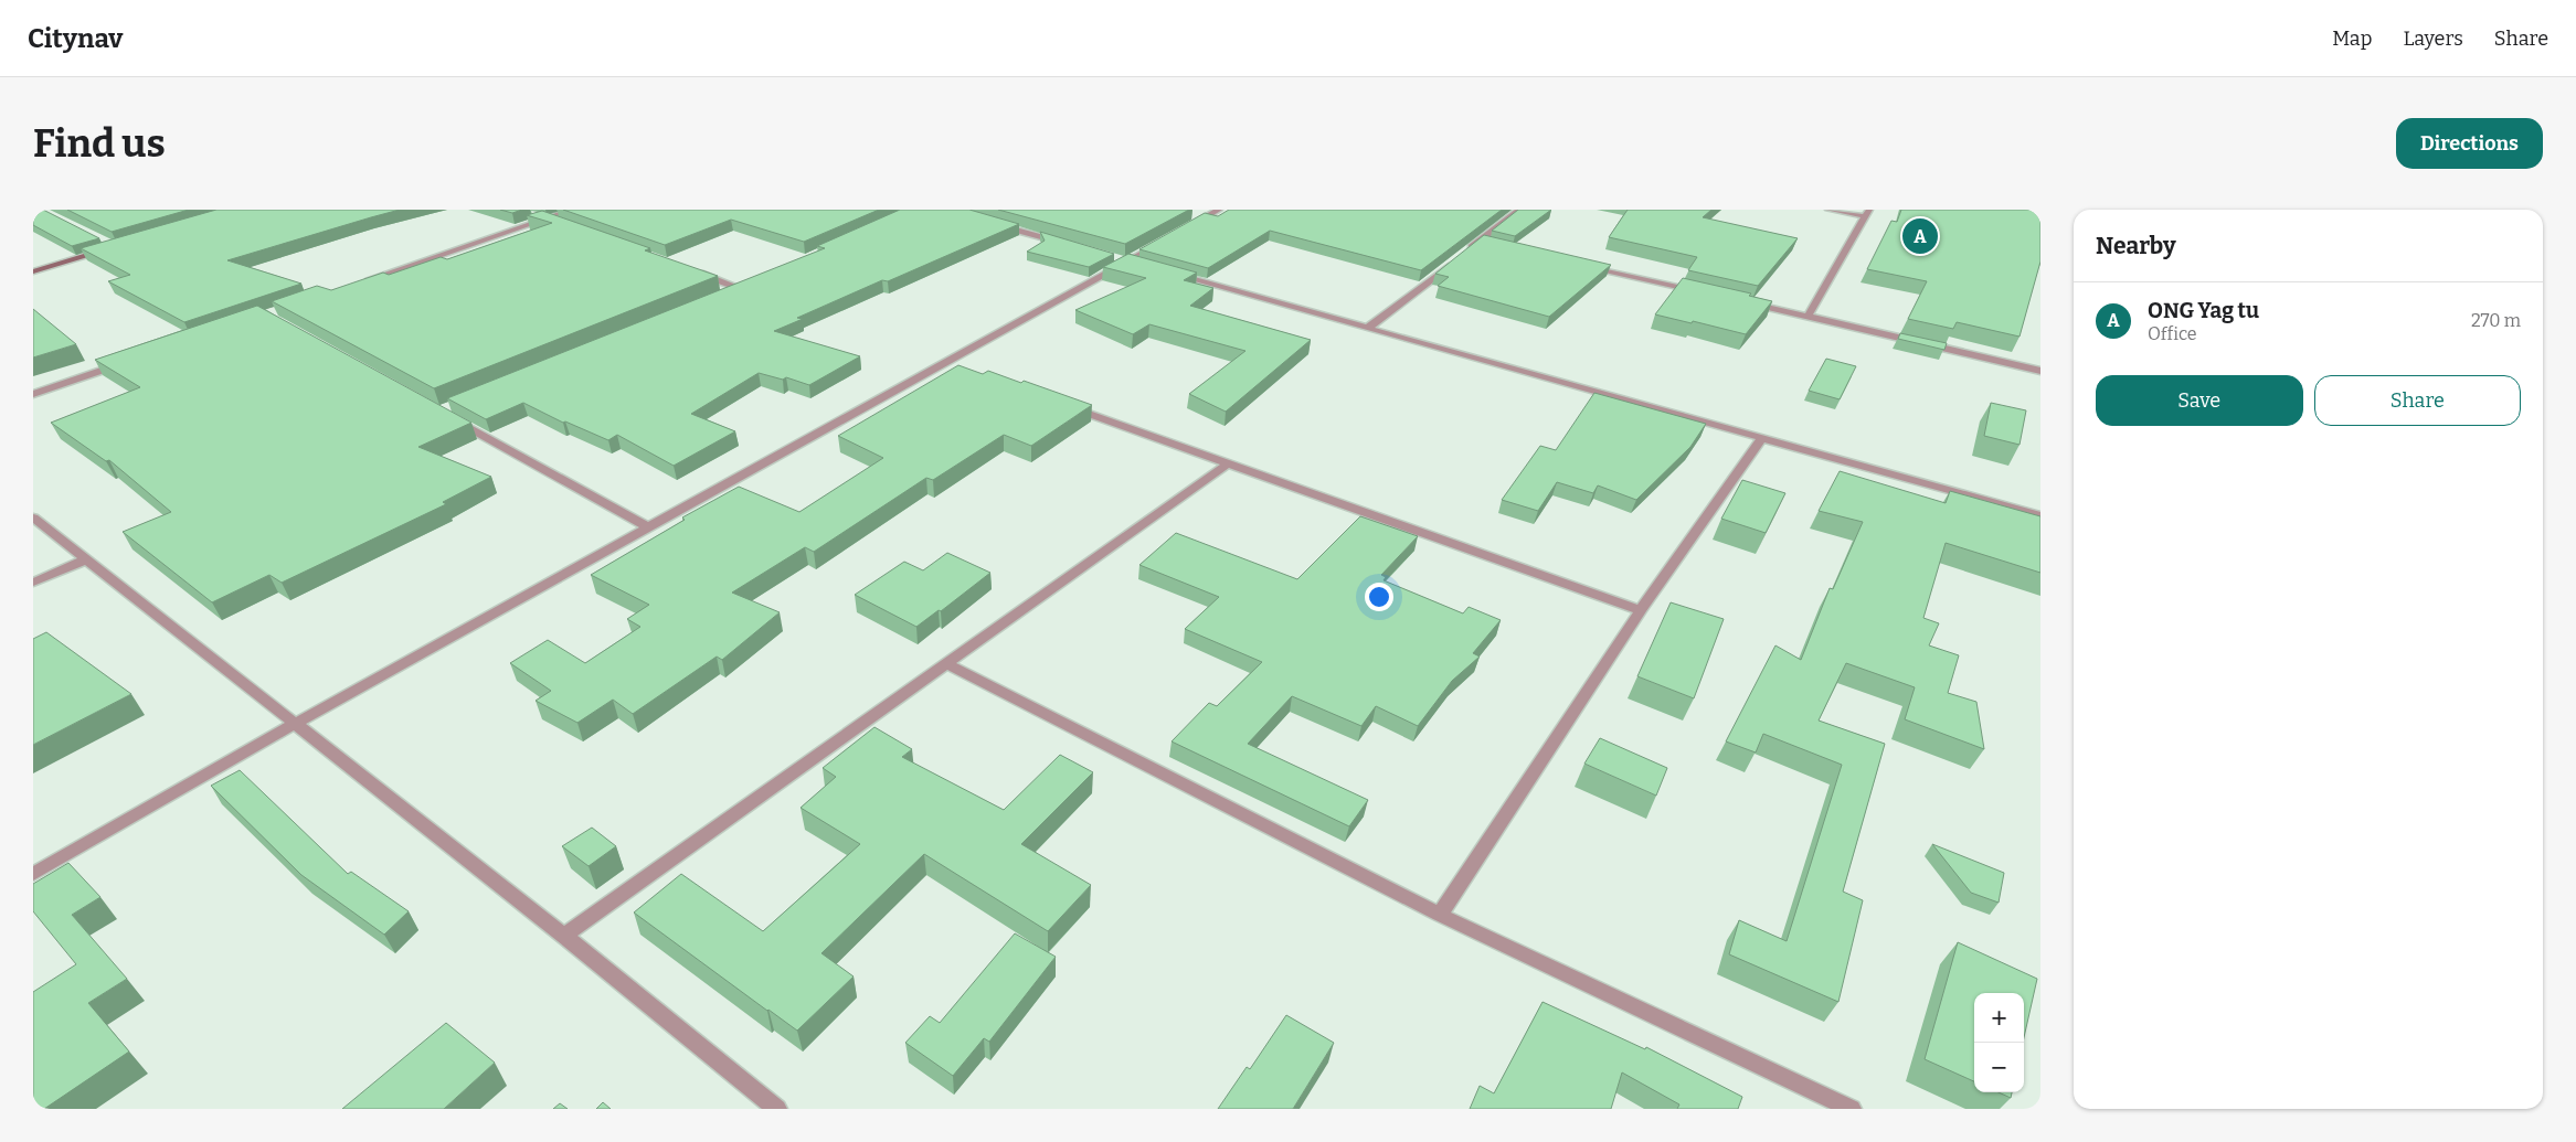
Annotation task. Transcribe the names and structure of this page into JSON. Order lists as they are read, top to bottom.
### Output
{
  "page": {
    "header": "Citynav",
    "nav": ["Map", "Layers", "Share"],
    "buttons": [
      "Directions",
      ["Save", "Share"]
    ],
    "title": "Find us",
    "heading": "Nearby",
    "pins": "A",
    "list": [
      {
        "mark": "A",
        "name": "ONG Yag tu",
        "note": "Office",
        "value": "270 m"
      }
    ],
    "map_buttons": ["+", "−"]
  }
}
